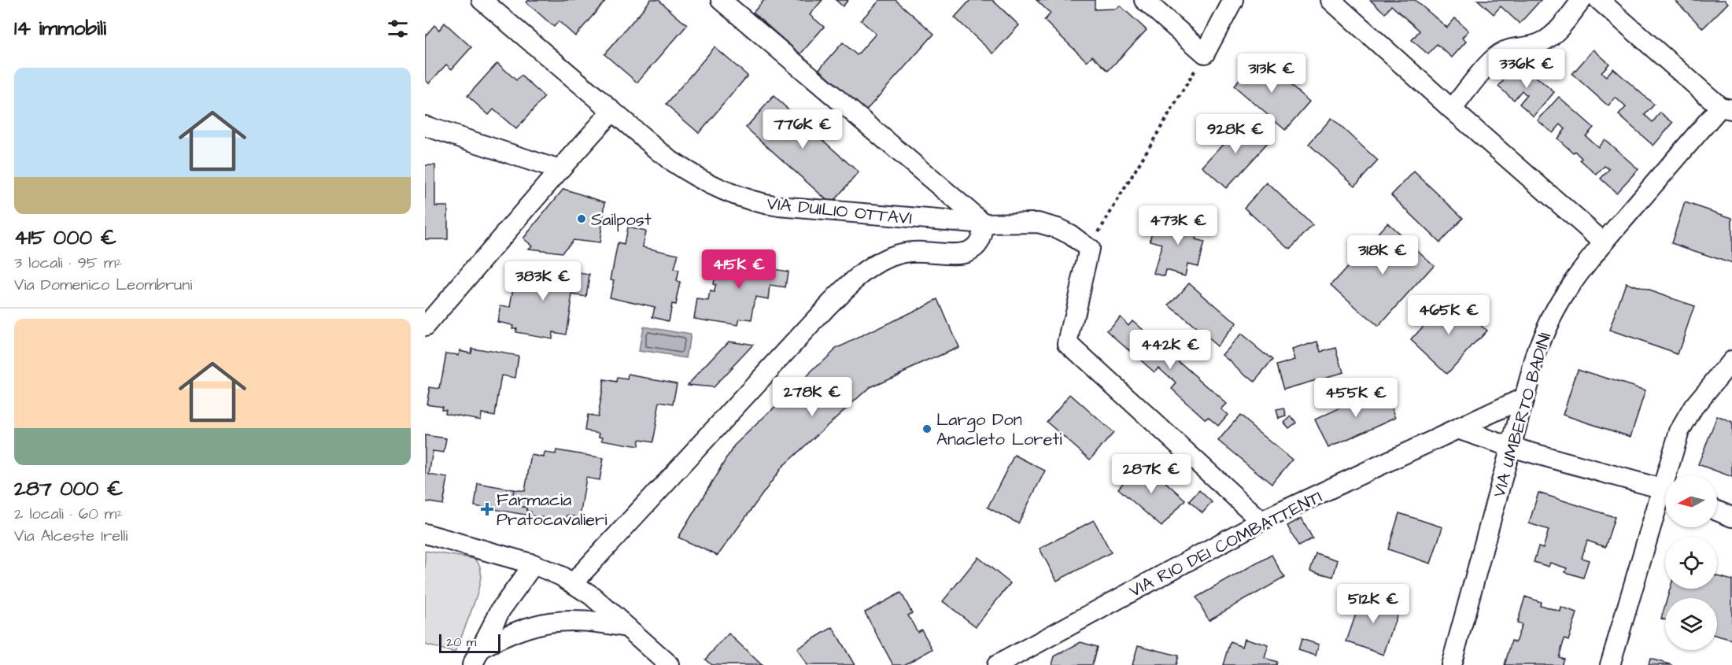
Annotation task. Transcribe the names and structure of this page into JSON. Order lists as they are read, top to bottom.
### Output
{
  "streets": {
    "street": ["VIA DUILIO OTTAVI", "VIA UMBERTO BADINI", "VIA RIO DEI COMBATTENTI"]
  },
  "crossings": [
    ["VIA UMBERTO BADINI", "VIA RIO DEI COMBATTENTI"]
  ],
  "places": {
    "other": ["Sailpost", "Largo Don Anacleto Loreti"],
    "health": ["Farmacia Pratocavalieri"]
  },
  "scale_bar": "20 m",
  "north": "left",
  "page": {
    "heading": "14 immobili",
    "price": [
      "336K €",
      "313K €",
      "776K €",
      "928K €",
      "473K €",
      "318K €",
      "415K €",
      "383K €",
      "465K €",
      "442K €",
      "278K €",
      "455K €",
      "287K €",
      "512K €"
    ],
    "list": [
      {
        "name": "415 000 €",
        "note": "3 locali · 95 m² · Via Domenico Leombruni"
      },
      {
        "name": "287 000 €",
        "note": "2 locali · 60 m² · Via Alceste Irelli"
      }
    ],
    "scale": "20 m"
  }
}
